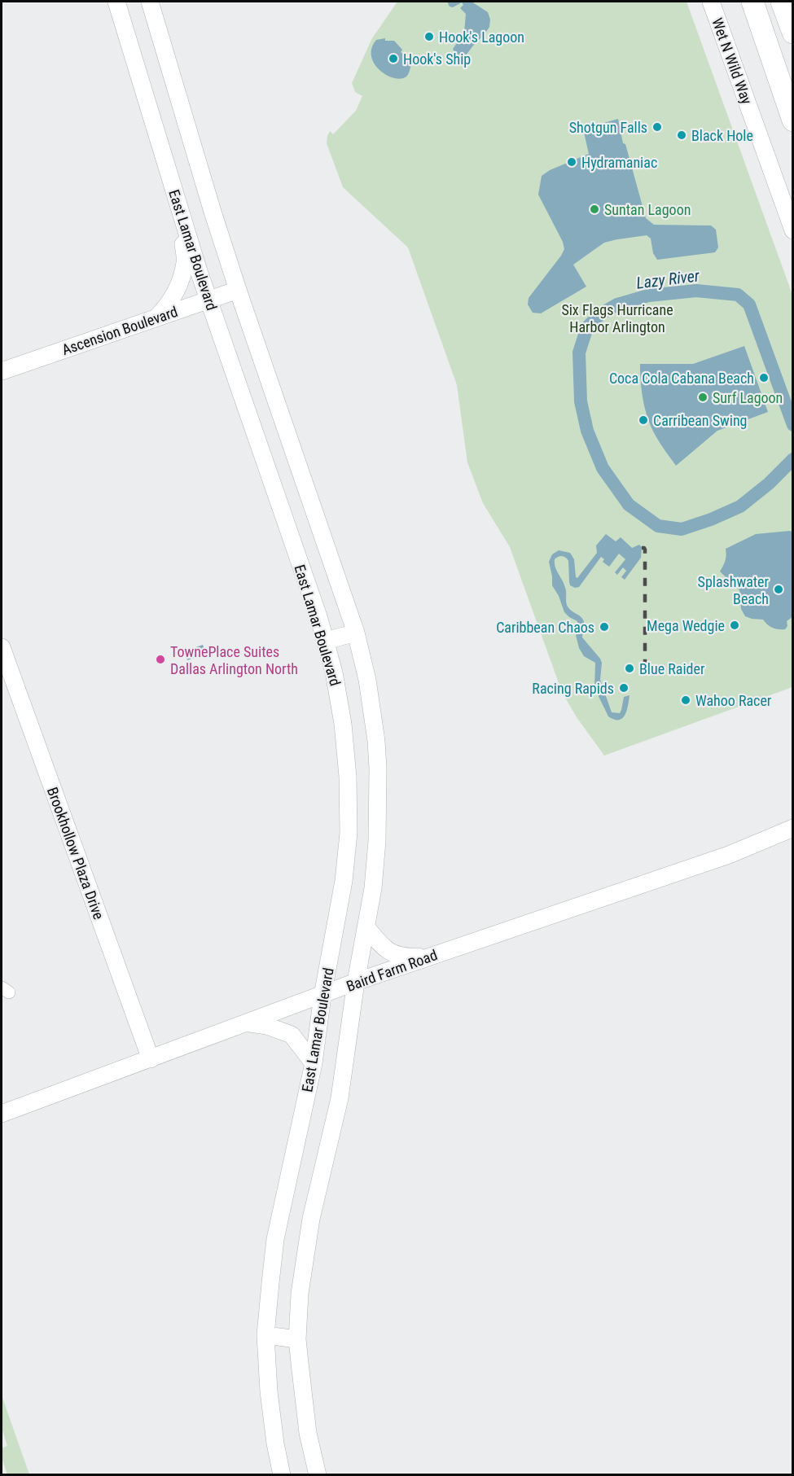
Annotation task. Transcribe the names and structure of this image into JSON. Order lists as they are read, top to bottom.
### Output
{
  "streets": {
    "main road": [
      "Wet N Wild Way",
      "East Lamar Boulevard",
      "Ascension Boulevard",
      "Brookhollow Plaza Drive",
      "Baird Farm Road"
    ]
  },
  "crossings": [
    ["East Lamar Boulevard", "Ascension Boulevard"],
    ["East Lamar Boulevard", "Baird Farm Road"],
    ["Brookhollow Plaza Drive", "Baird Farm Road"]
  ],
  "water": ["Lazy River"],
  "parks": ["Six Flags Hurricane Harbor Arlington"],
  "places": [
    "Hook's Lagoon",
    "Hook's Ship",
    "Shotgun Falls",
    "Black Hole",
    "Hydramaniac",
    "Suntan Lagoon",
    "Coca Cola Cabana Beach",
    "Surf Lagoon",
    "Carribean Swing",
    "Splashwater Beach",
    "Mega Wedgie",
    "Caribbean Chaos",
    "TownePlace Suites Dallas Arlington North",
    "Blue Raider",
    "Racing Rapids",
    "Wahoo Racer"
  ]
}
